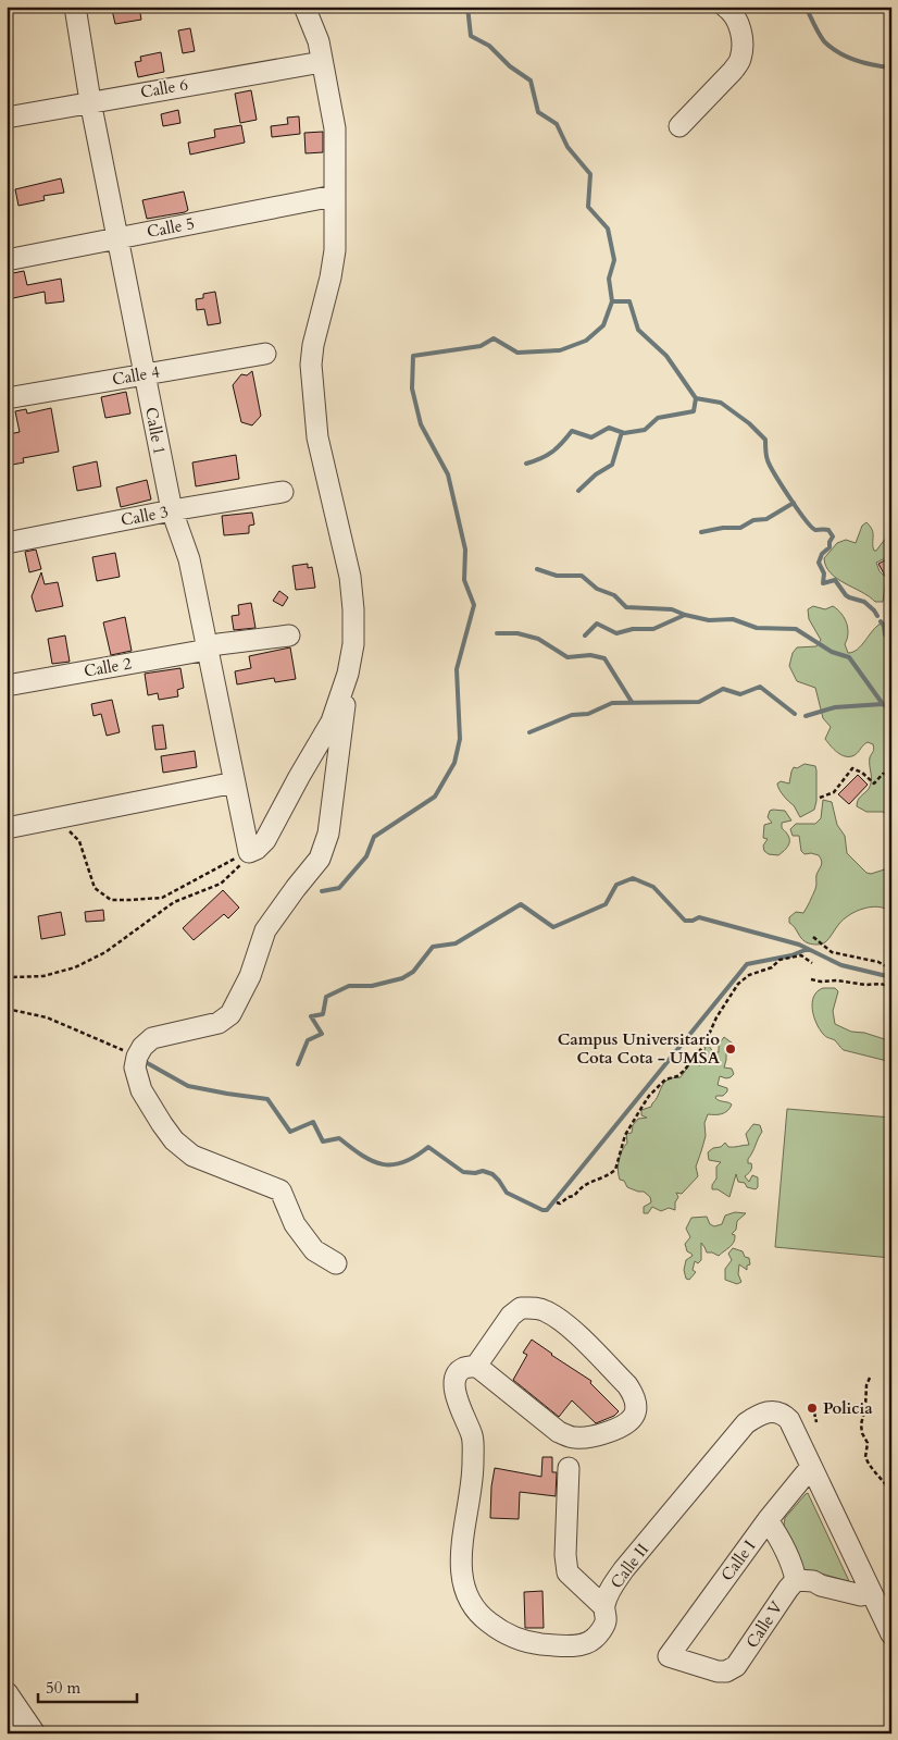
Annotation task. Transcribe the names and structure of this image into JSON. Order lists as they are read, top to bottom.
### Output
{
  "streets": {
    "street": [
      "Calle 6",
      "Calle 5",
      "Calle 4",
      "Calle 1",
      "Calle 3",
      "Calle 2",
      "Calle I",
      "Calle II",
      "Calle V"
    ]
  },
  "crossings": [
    ["Calle 6", "Calle 1"],
    ["Calle 5", "Calle 1"],
    ["Calle 4", "Calle 1"],
    ["Calle 1", "Calle 3"],
    ["Calle 1", "Calle 2"],
    ["Calle I", "Calle II"],
    ["Calle I", "Calle V"]
  ],
  "places": ["Campus Universitario Cota Cota - UMSA", "Policia"],
  "scale_bar": "50 m"
}
